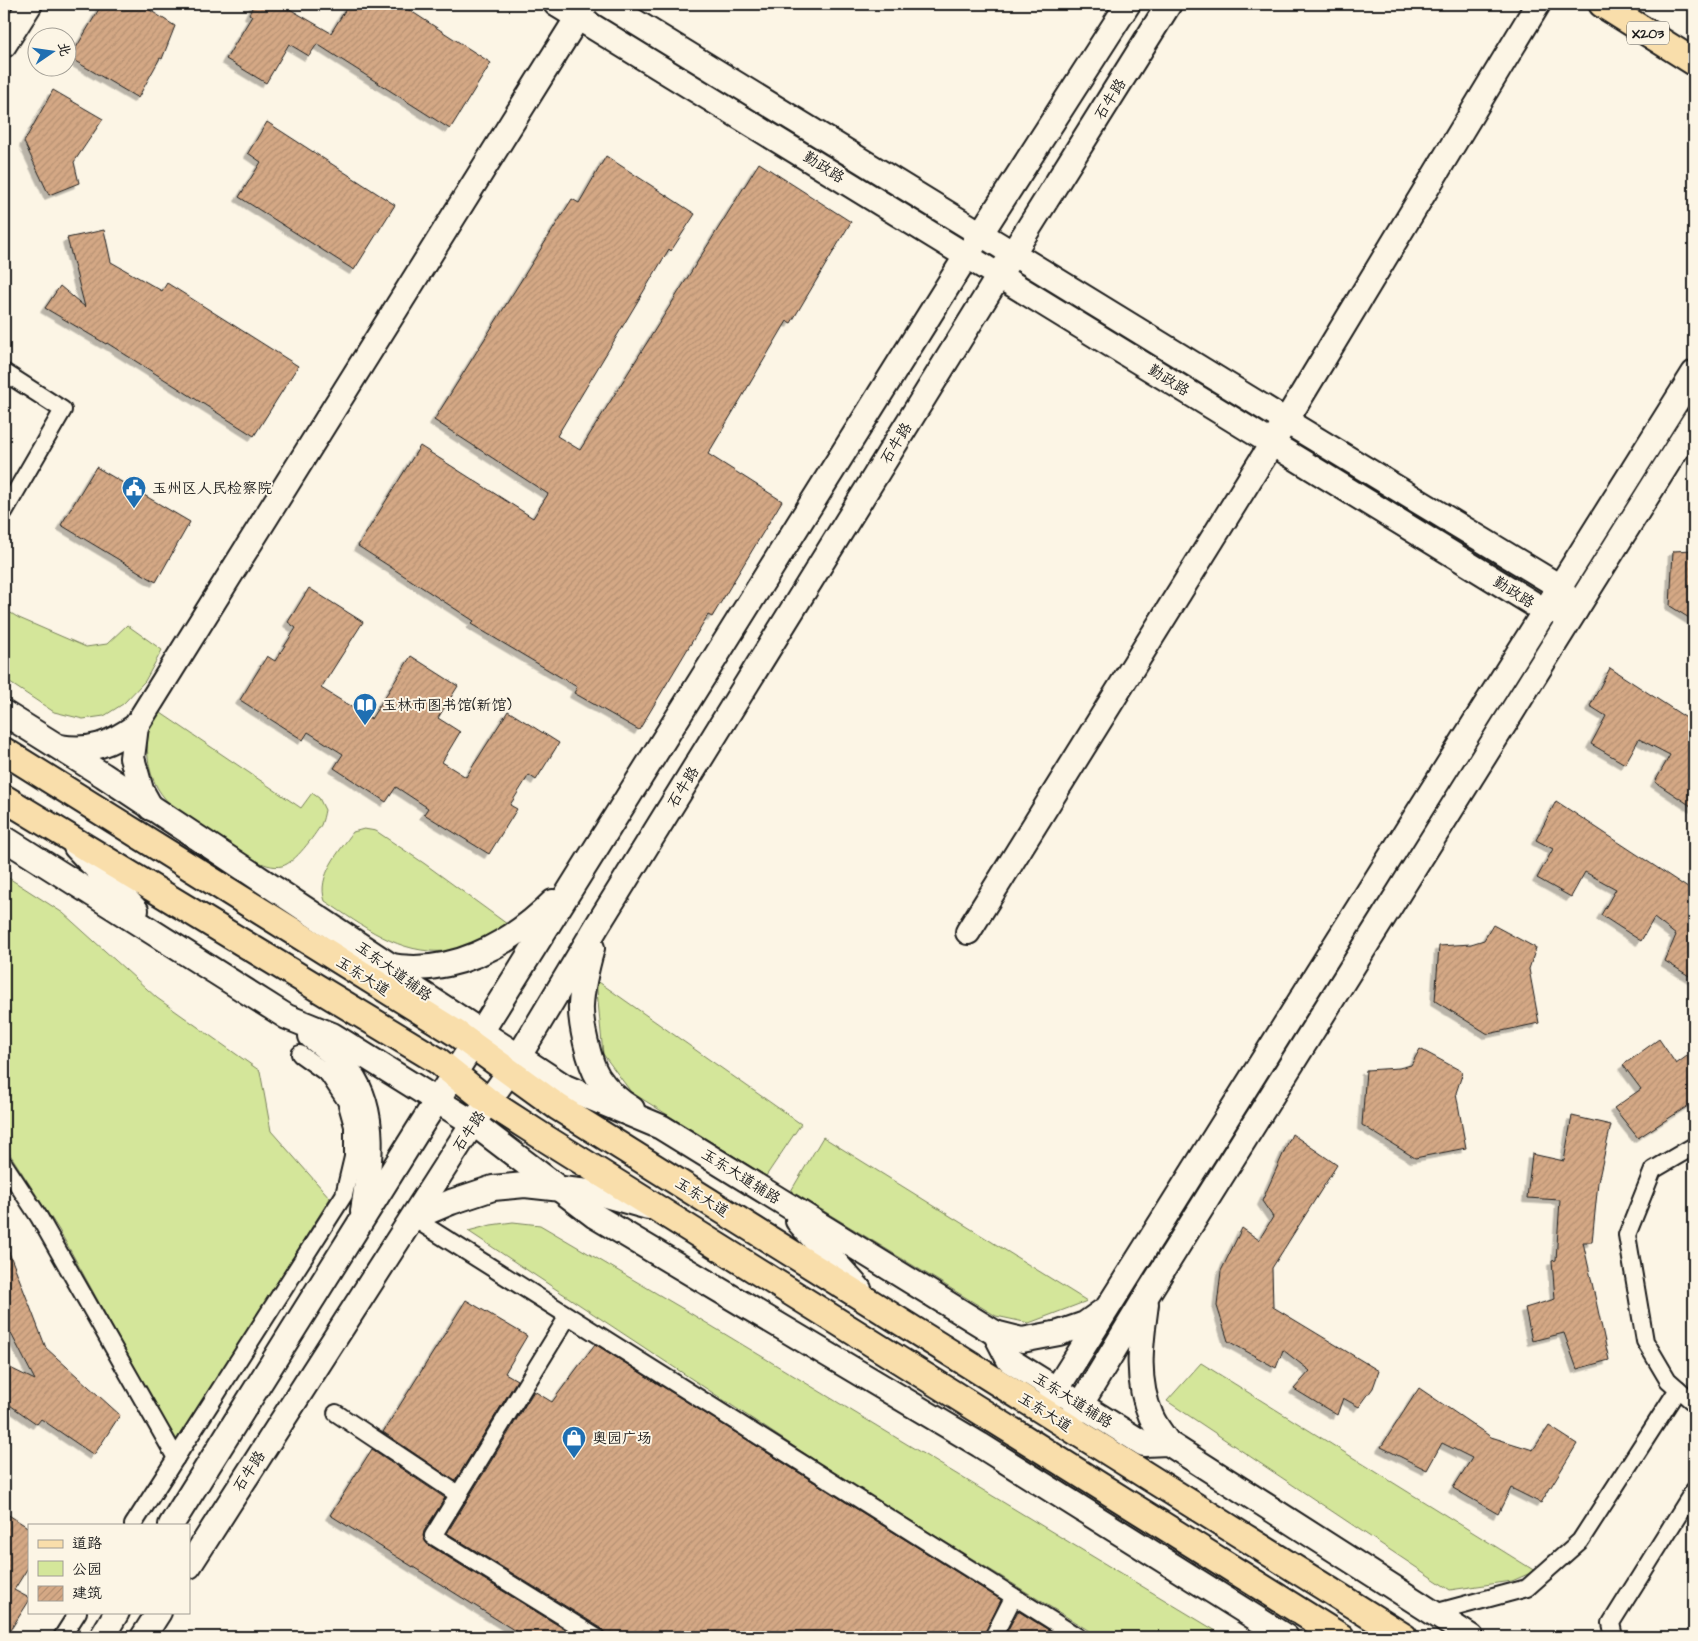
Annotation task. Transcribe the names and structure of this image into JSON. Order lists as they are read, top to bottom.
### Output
{
  "streets": {
    "main road": ["X203", "玉东大道"],
    "street": ["石牛路", "勤政路", "玉东大道辅路"]
  },
  "crossings": [
    ["石牛路", "勤政路"],
    ["石牛路", "玉东大道辅路"],
    ["石牛路", "玉东大道"],
    ["玉东大道辅路", "玉东大道"]
  ],
  "places": {
    "public building": ["玉州区人民检察院"],
    "library": ["玉林市图书馆(新馆)"],
    "shop": ["奥园广场"]
  },
  "legend": ["道路", "公园", "建筑"],
  "north": "right"
}
